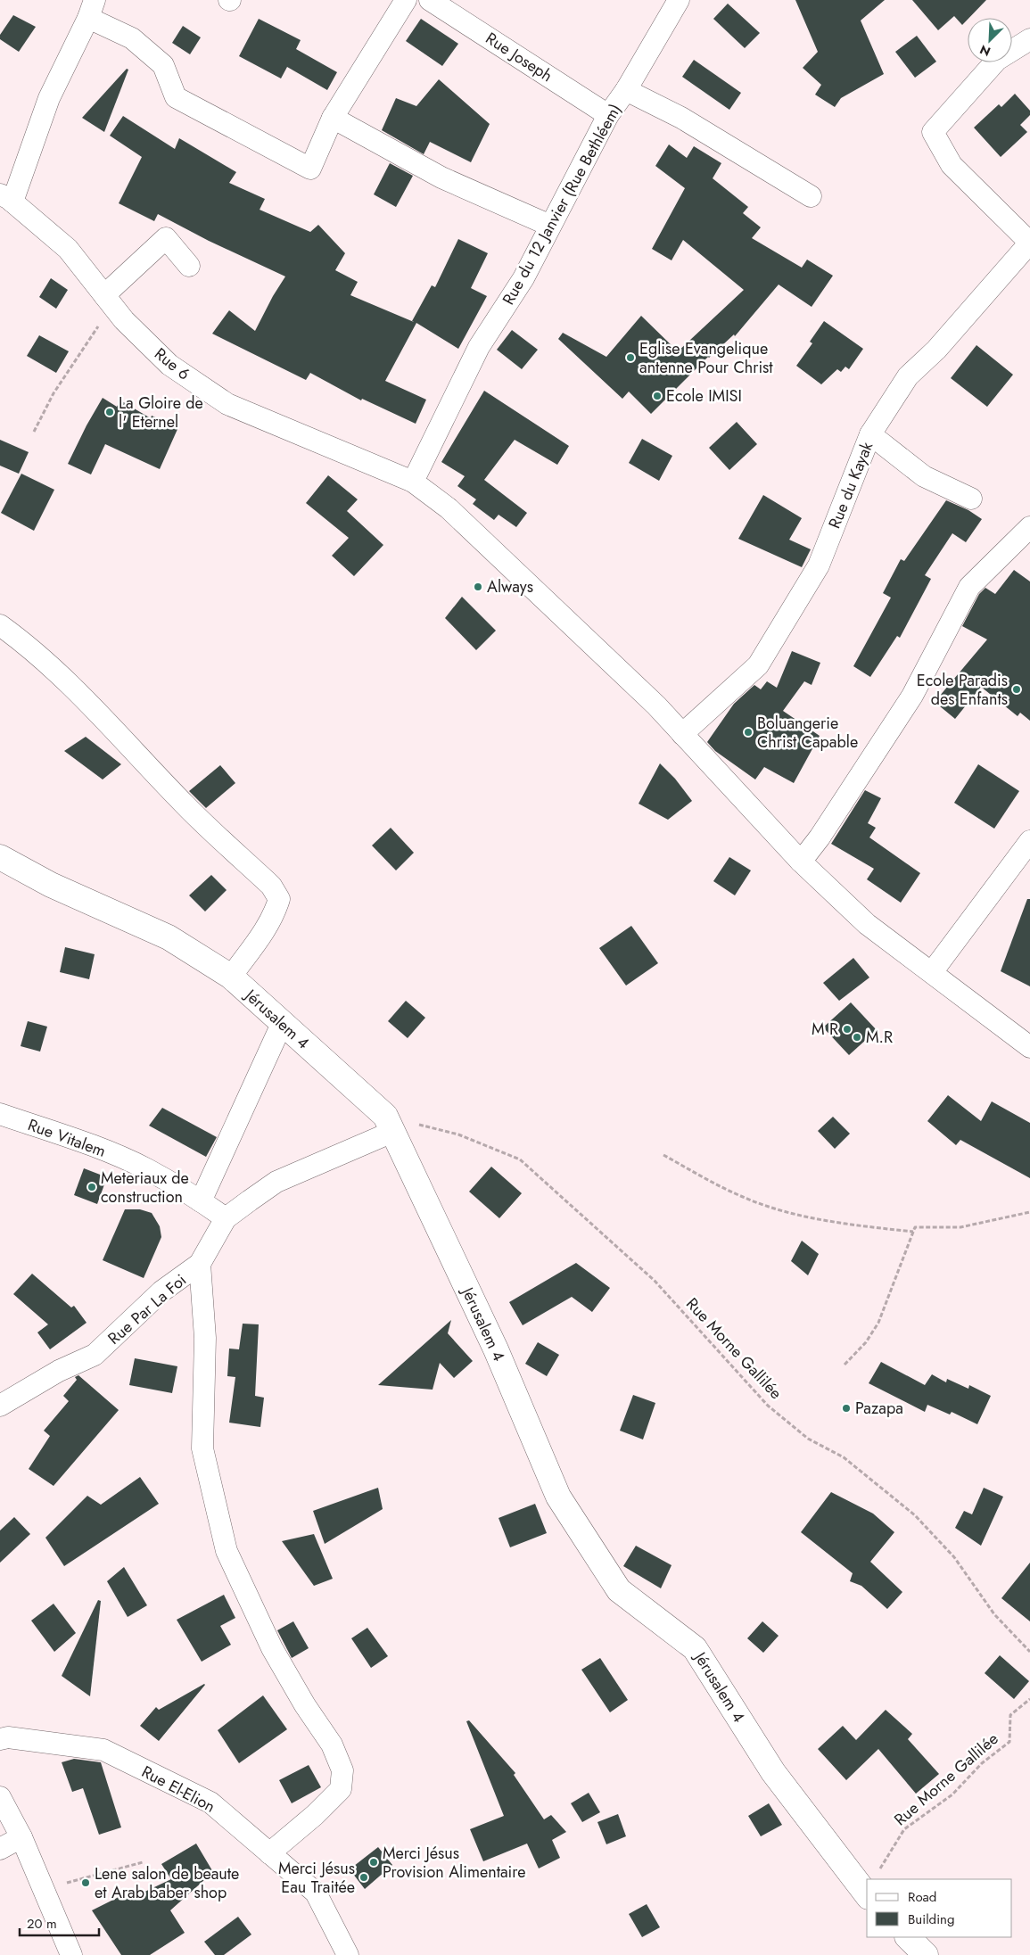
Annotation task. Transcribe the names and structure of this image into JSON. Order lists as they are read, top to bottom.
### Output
{
  "streets": {
    "street": [
      "Rue Joseph",
      "Rue du 12 Janvier (Rue Bethléem)",
      "Rue 6",
      "Rue du Kayak",
      "Jérusalem 4",
      "Rue Vitalem",
      "Rue Par La Foi",
      "Rue El-Elion"
    ],
    "path": ["Rue Morne Gallilée"]
  },
  "crossings": [
    ["Rue Joseph", "Rue du 12 Janvier (Rue Bethléem)"],
    ["Rue du 12 Janvier (Rue Bethléem)", "Rue 6"],
    ["Rue 6", "Rue du Kayak"],
    ["Jérusalem 4", "Rue Par La Foi"],
    ["Jérusalem 4", "Rue Morne Gallilée"],
    ["Rue Vitalem", "Rue Par La Foi"],
    ["Rue Par La Foi", "Rue Morne Gallilée"]
  ],
  "places": [
    "Eglise Evangelique antenne Pour Christ",
    "Ecole IMISI",
    "La Gloire de l' Eternel",
    "Always",
    "Ecole Paradis des Enfants",
    "Boluangerie Christ Capable",
    "M R",
    "M.R",
    "Meteriaux de construction",
    "Pazapa",
    "Merci Jésus Provision Alimentaire",
    "Merci Jésus Eau Traitée",
    "Lene salon de beaute et Arab baber shop"
  ],
  "legend": ["Road", "Building"],
  "scale_bar": "20 m",
  "north": "bottom left"
}
